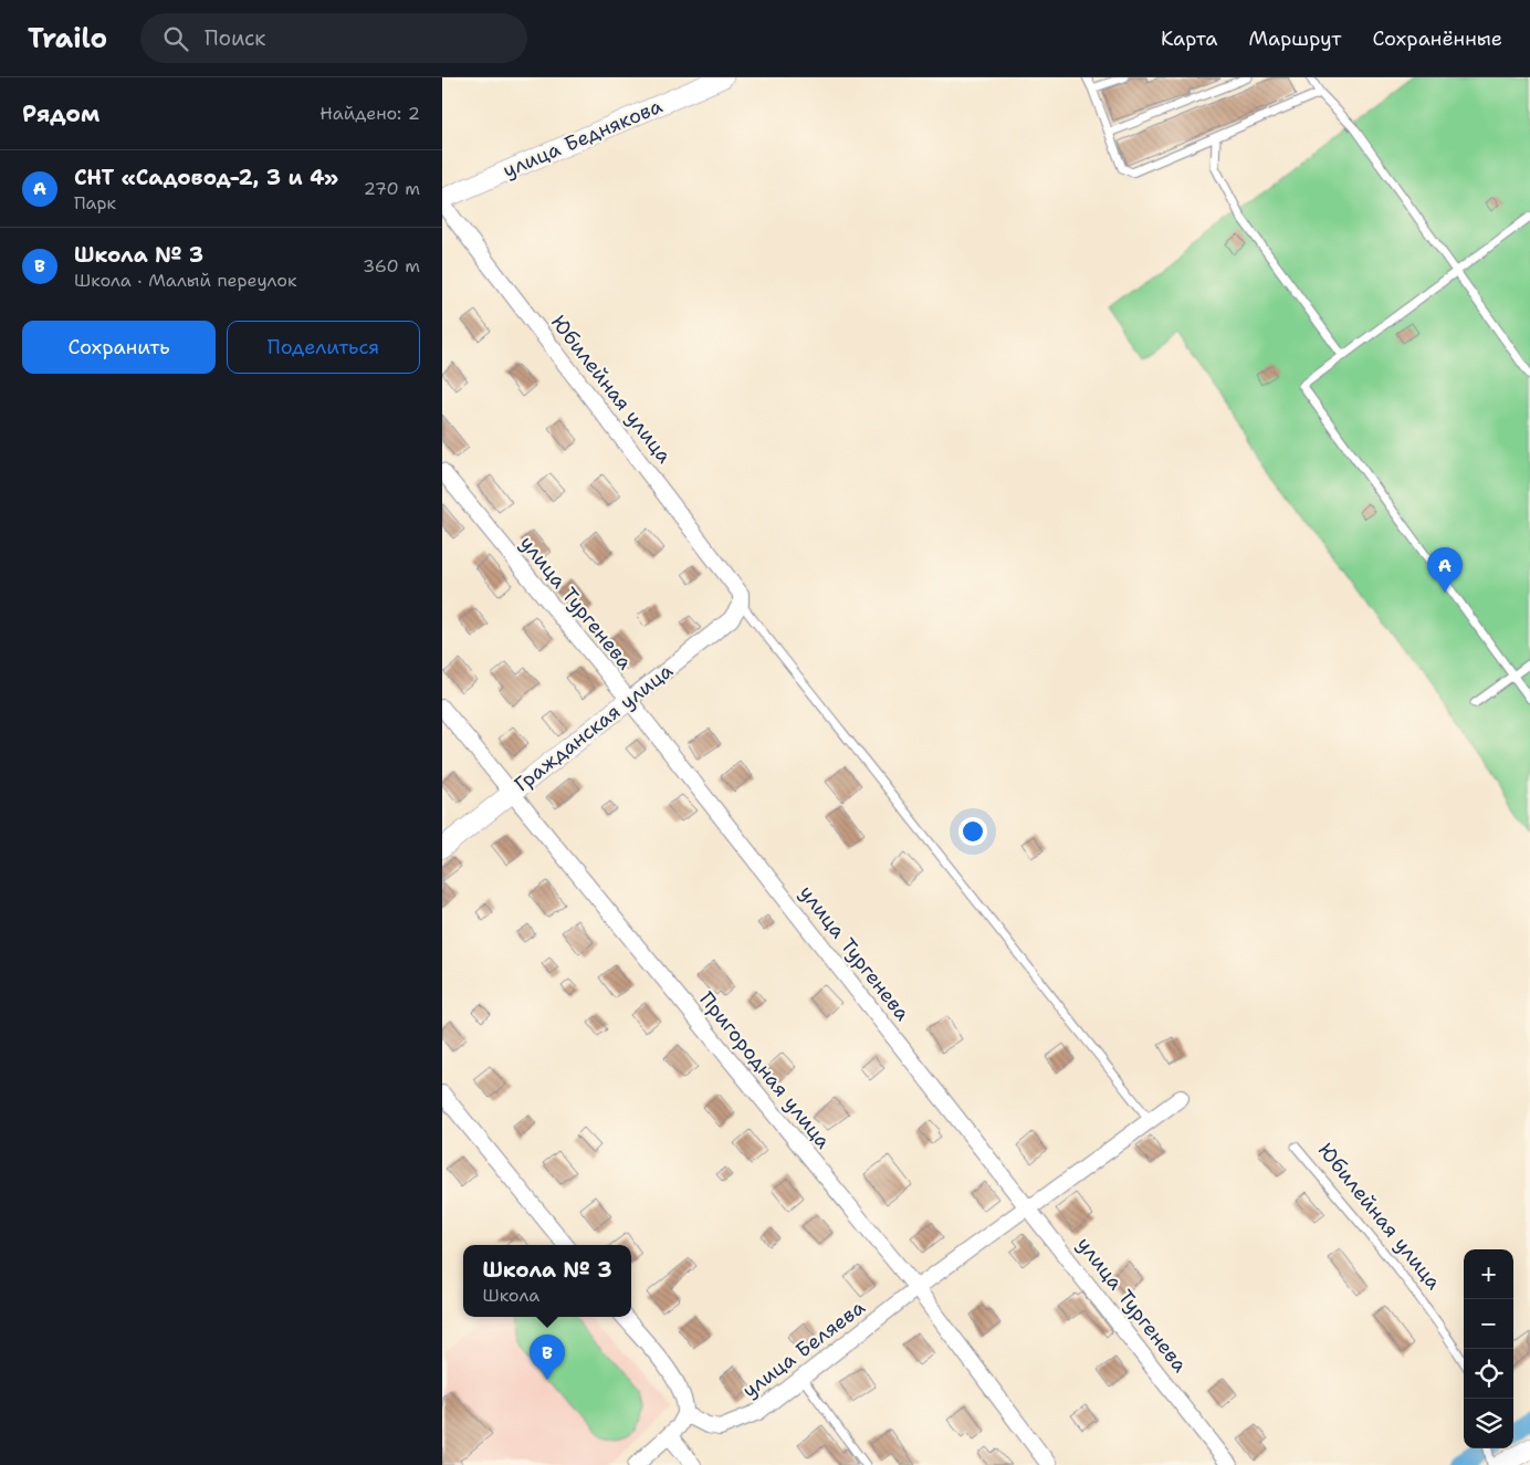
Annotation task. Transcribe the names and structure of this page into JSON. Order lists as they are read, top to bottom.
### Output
{
  "streets": {
    "street": [
      "улица Беднякова",
      "Юбилейная улица",
      "улица Тургенева",
      "Гражданская улица",
      "Пригородная улица",
      "улица Беляева"
    ]
  },
  "crossings": [
    ["Юбилейная улица", "Гражданская улица"],
    ["улица Тургенева", "Гражданская улица"],
    ["улица Тургенева", "улица Беляева"],
    ["Гражданская улица", "Пригородная улица"],
    ["Пригородная улица", "улица Беляева"]
  ],
  "page": {
    "header": "Trailo",
    "search": "Поиск",
    "nav": ["Карта", "Маршрут", "Сохранённые"],
    "heading": ["Рядом", "Найдено: 2"],
    "list": [
      {
        "mark": "A",
        "name": "СНТ «Садовод-2, 3 и 4»",
        "note": "Парк",
        "value": "270 m"
      },
      {
        "mark": "B",
        "name": "Школа № 3",
        "note": "Школа · Малый переулок",
        "value": "360 m"
      }
    ],
    "buttons": ["Сохранить", "Поделиться"],
    "pins": ["A", "B"],
    "popup": ["Школа № 3", "Школа"],
    "map_buttons": ["+", "−"]
  }
}
